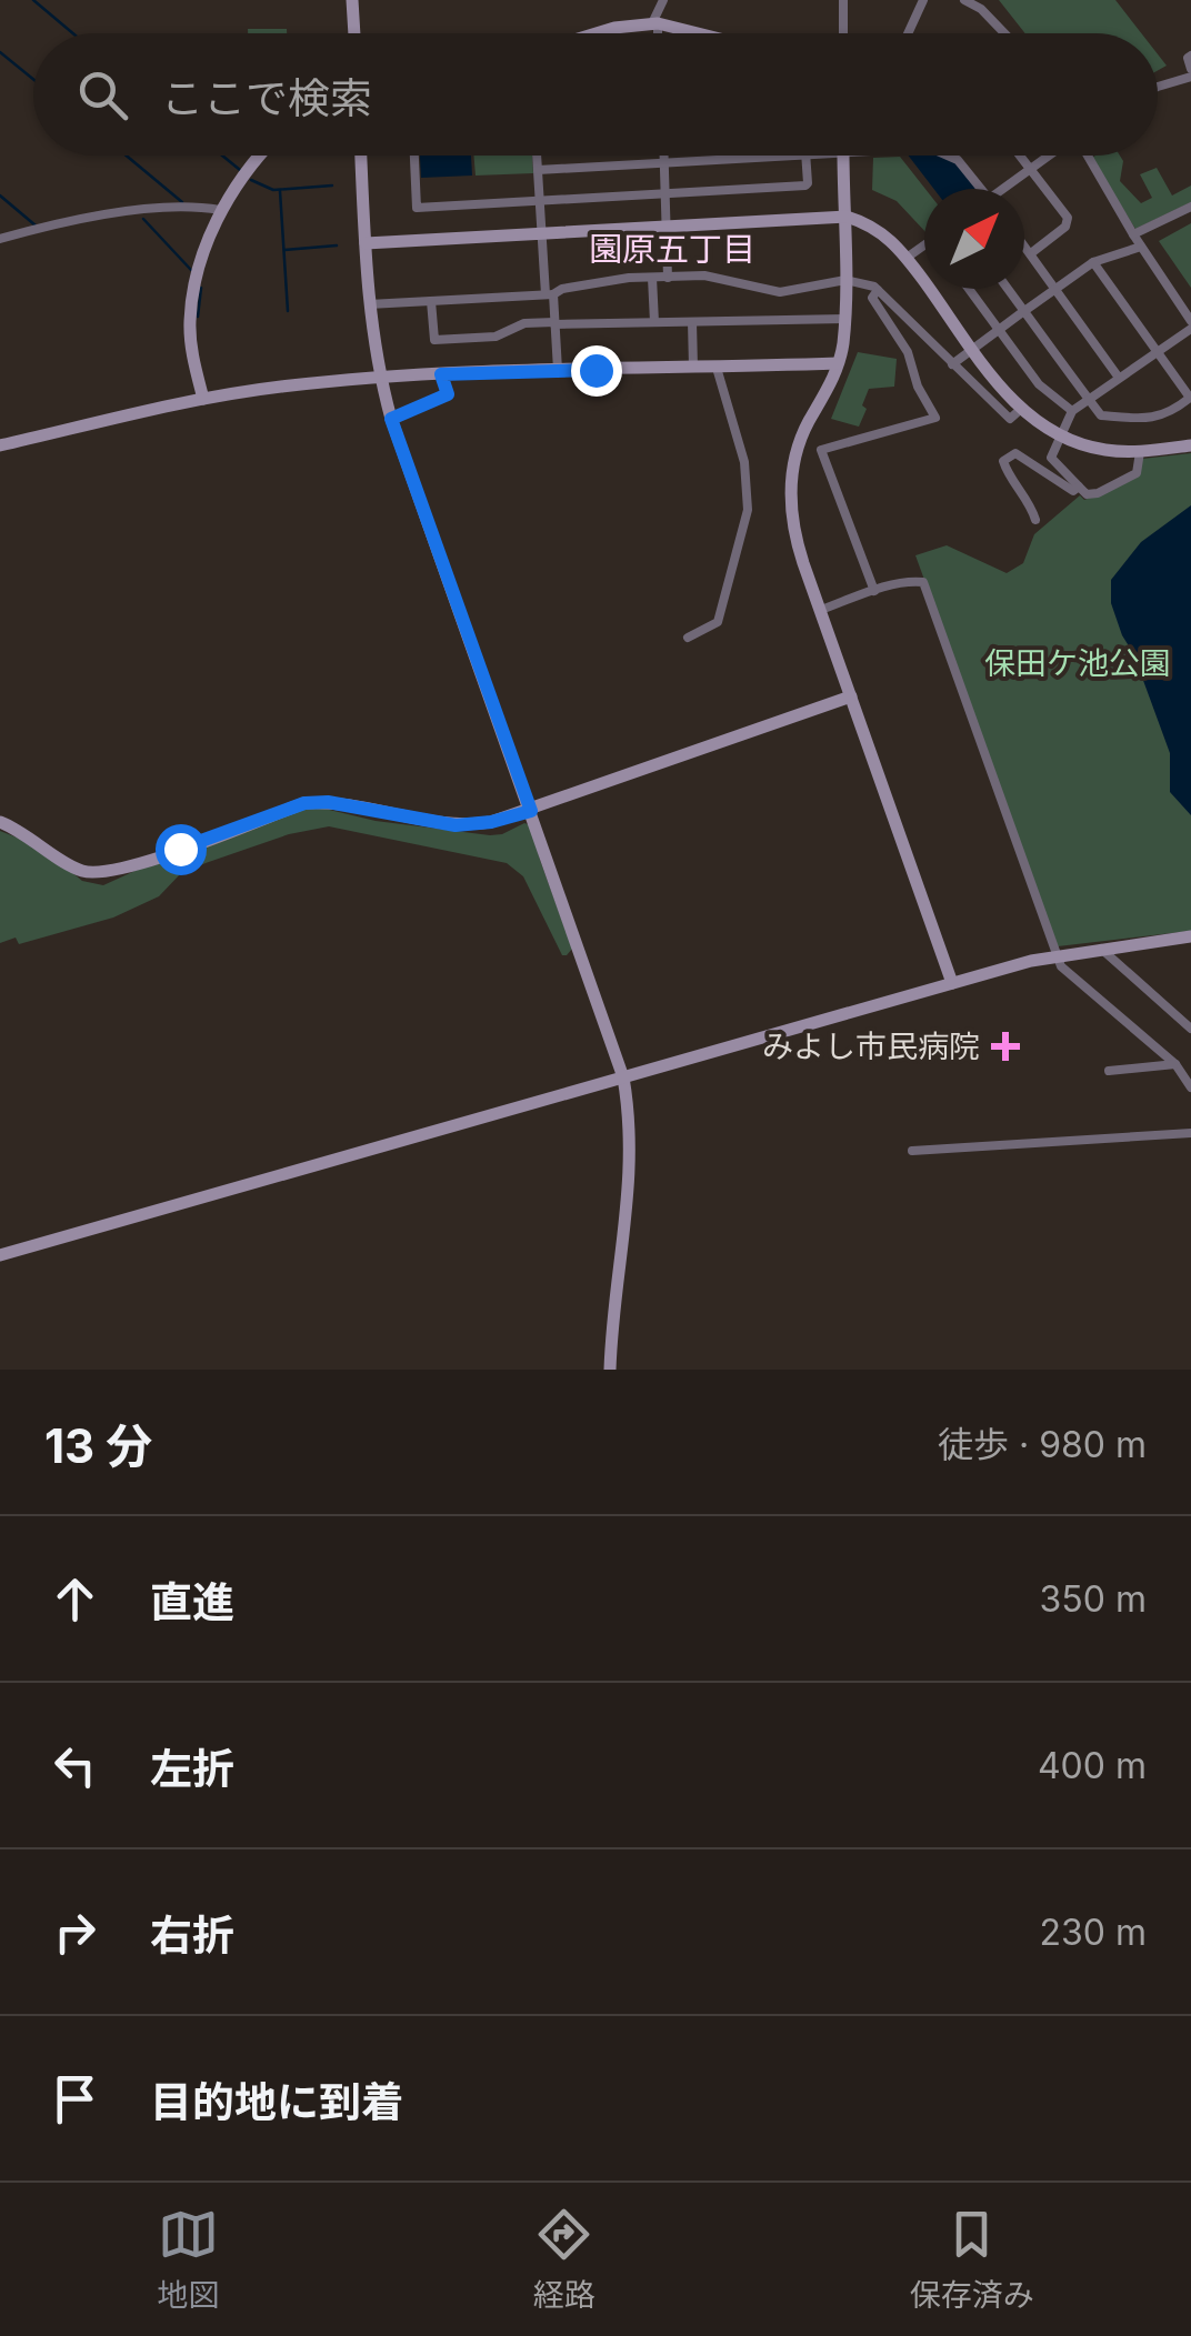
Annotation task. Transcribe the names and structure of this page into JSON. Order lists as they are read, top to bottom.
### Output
{
  "districts": ["園原五丁目"],
  "parks": ["保田ケ池公園"],
  "places": {
    "health": ["みよし市民病院"]
  },
  "north": "top right",
  "page": {
    "search": "ここで検索",
    "heading": ["13 分", "徒歩 · 980 m"],
    "list": [
      ["直進", "350 m"],
      ["左折", "400 m"],
      ["右折", "230 m"],
      "目的地に到着"
    ],
    "nav": ["地図", "経路", "保存済み"]
  }
}
